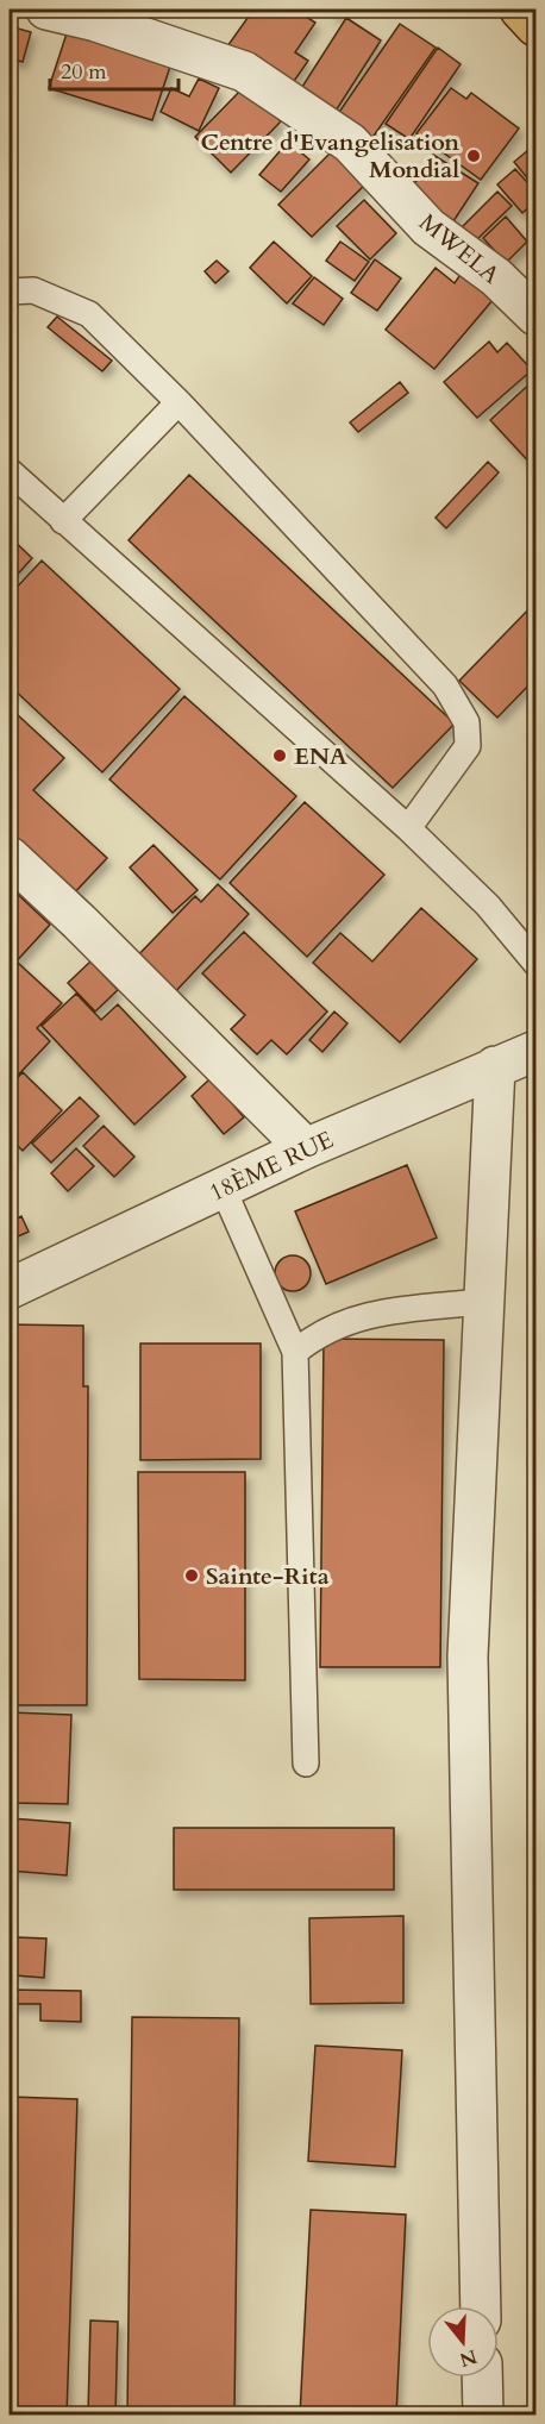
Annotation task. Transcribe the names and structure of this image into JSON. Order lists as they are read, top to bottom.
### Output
{
  "streets": {
    "street": ["MWELA", "18ÈME RUE"]
  },
  "places": ["Centre d'Evangelisation Mondial", "ENA", "Sainte-Rita"],
  "scale_bar": "20 m",
  "north": "bottom"
}
